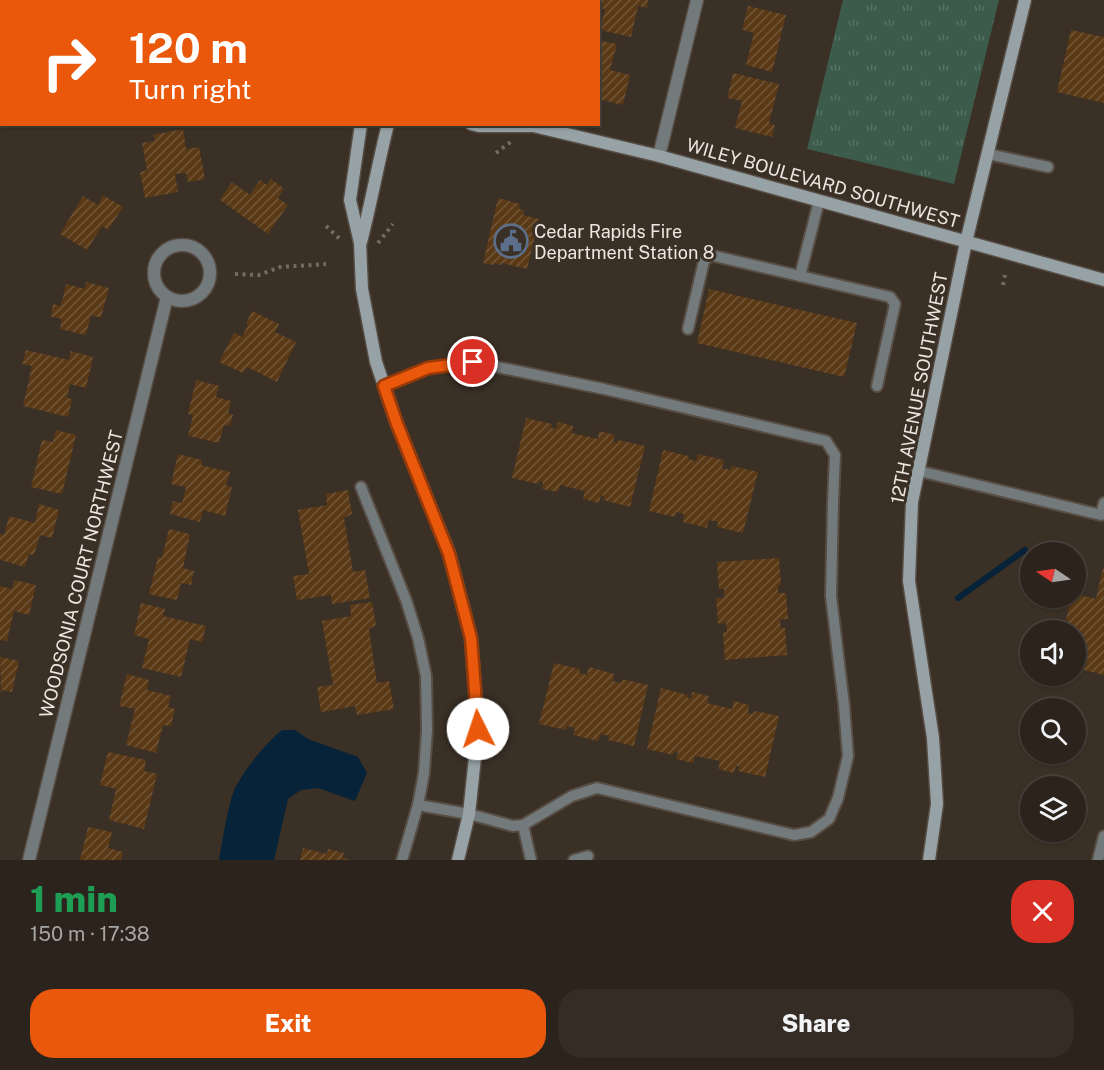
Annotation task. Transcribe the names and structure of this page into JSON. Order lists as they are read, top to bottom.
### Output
{
  "streets": {
    "street": ["WILEY BOULEVARD SOUTHWEST", "12TH AVENUE SOUTHWEST", "WOODSONIA COURT NORTHWEST"]
  },
  "crossings": [
    ["WILEY BOULEVARD SOUTHWEST", "12TH AVENUE SOUTHWEST"]
  ],
  "places": {
    "public building": ["Cedar Rapids Fire Department Station 8"]
  },
  "north": "left",
  "page": {
    "turn": ["120 m", "Turn right"],
    "heading": ["1 min", "150 m · 17:38"],
    "buttons": ["Exit", "Share"]
  }
}
